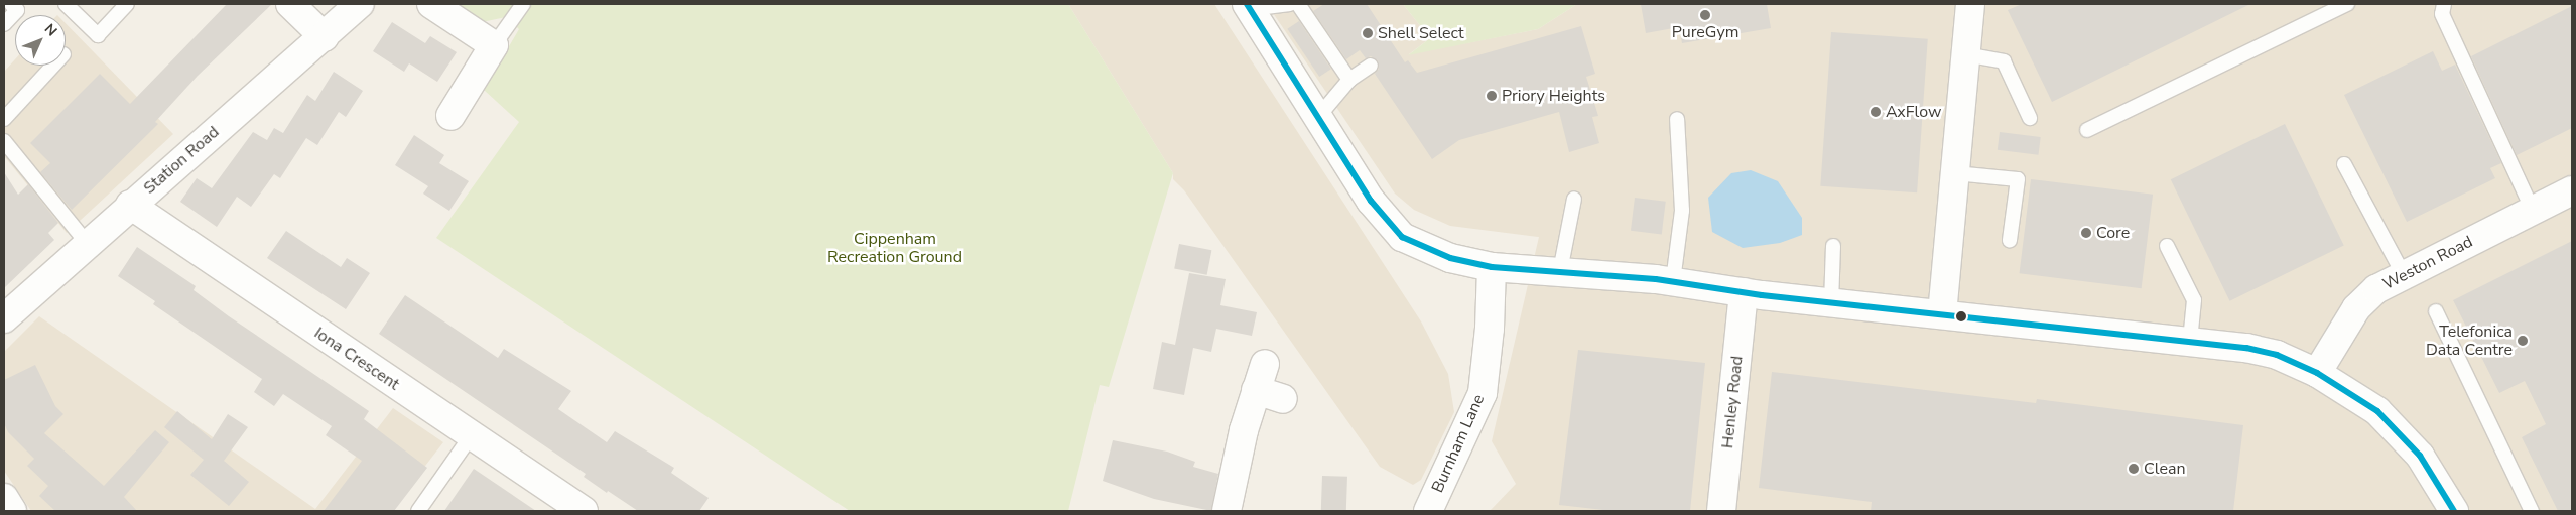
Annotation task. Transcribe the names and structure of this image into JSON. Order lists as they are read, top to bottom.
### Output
{
  "streets": {
    "street": [
      "Station Road",
      "Weston Road",
      "Iona Crescent",
      "Henley Road",
      "Burnham Lane"
    ]
  },
  "crossings": [
    ["Station Road", "Iona Crescent"]
  ],
  "parks": ["Cippenham Recreation Ground"],
  "places": [
    "PureGym",
    "Shell Select",
    "Priory Heights",
    "AxFlow",
    "Core",
    "Telefonica Data Centre",
    "Clean"
  ],
  "north": "top right"
}
